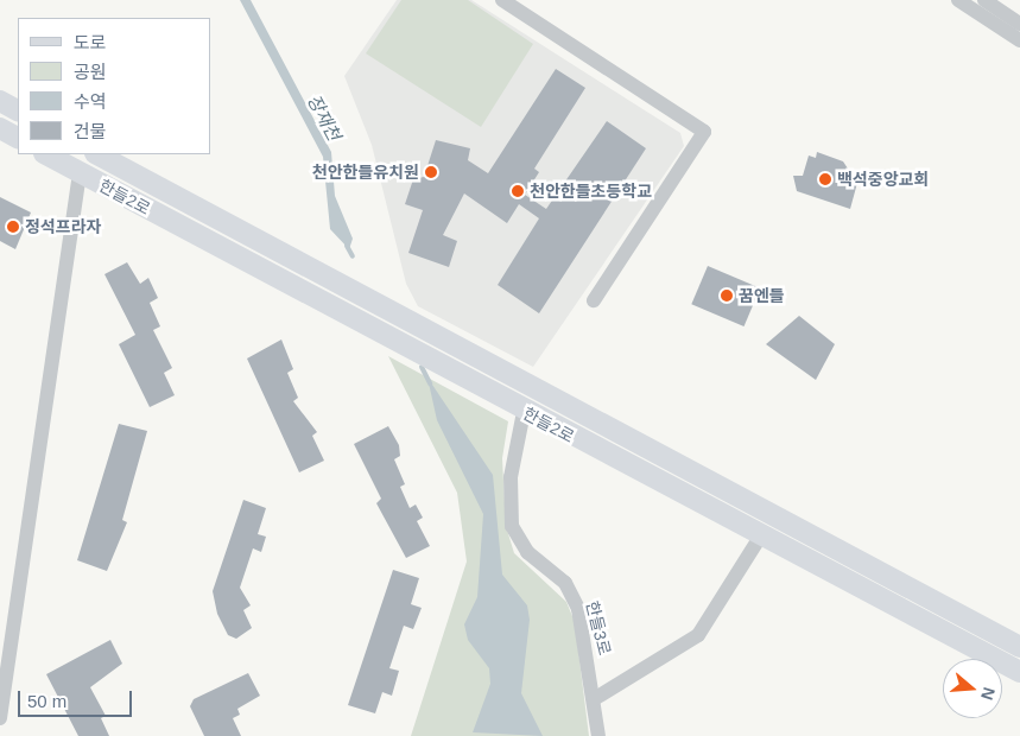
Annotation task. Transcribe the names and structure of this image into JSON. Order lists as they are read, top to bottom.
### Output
{
  "streets": {
    "street": ["한들2로", "한들3로"]
  },
  "crossings": [
    ["한들2로", "한들3로"]
  ],
  "water": ["장재천"],
  "places": [
    "천안한들유치원",
    "백석중앙교회",
    "천안한들초등학교",
    "정석프라자",
    "꿈엔들"
  ],
  "legend": [
    "도로",
    "공원",
    "수역",
    "건물"
  ],
  "scale_bar": "50 m",
  "north": "right"
}
